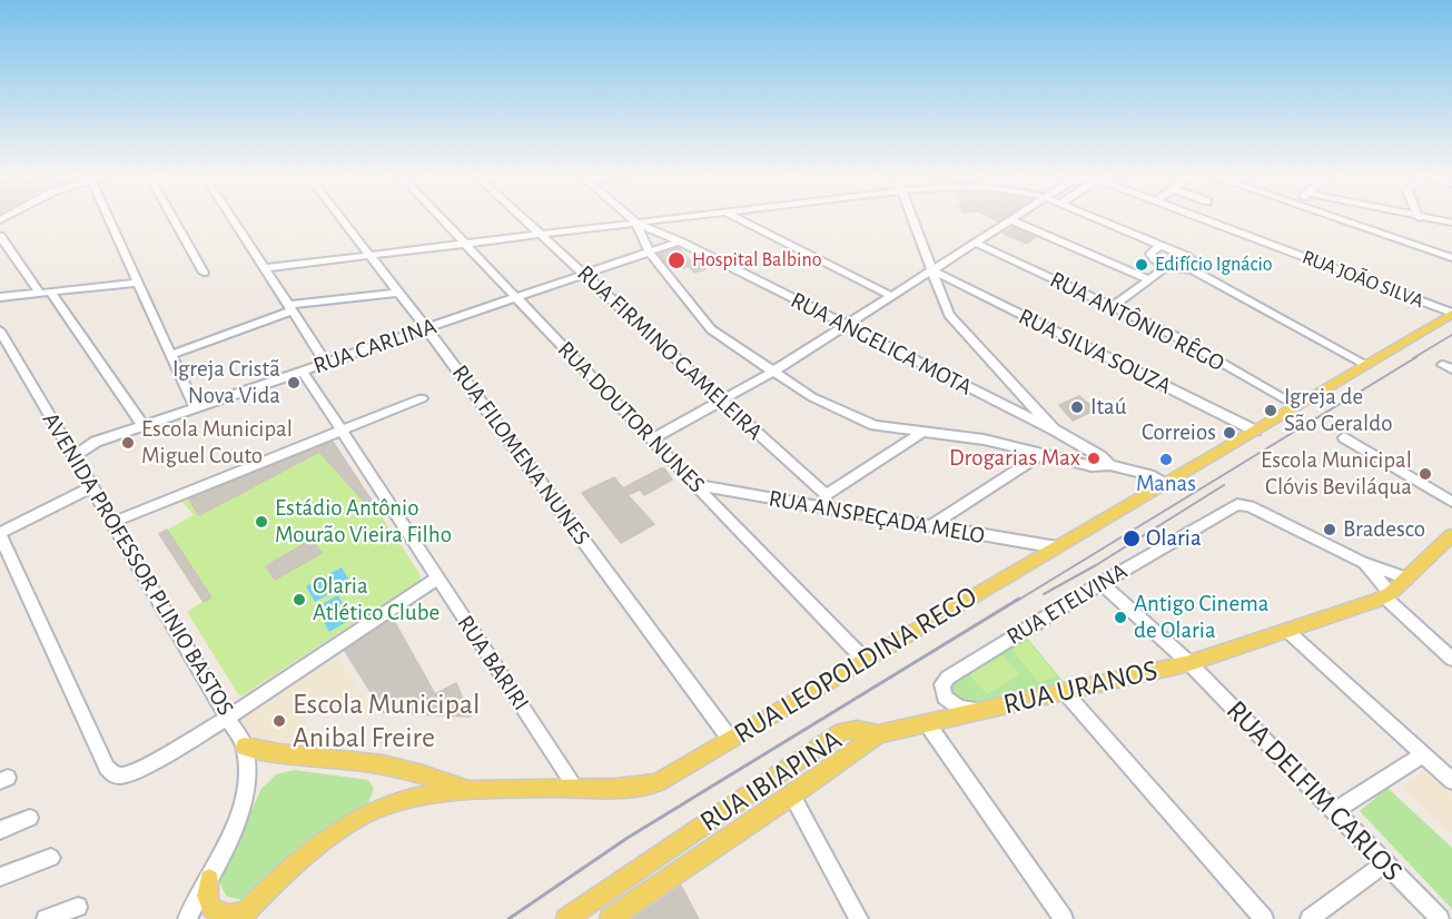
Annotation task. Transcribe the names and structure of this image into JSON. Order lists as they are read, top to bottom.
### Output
{
  "streets": {
    "main road": ["RUA LEOPOLDINA REGO", "RUA URANOS", "RUA IBIAPINA"],
    "street": [
      "RUA JOÃO SILVA",
      "RUA ANTÔNIO RÊGO",
      "RUA ANGELICA MOTA",
      "RUA CARLINA",
      "RUA SILVA SOUZA",
      "RUA FIRMINO GAMELEIRA",
      "RUA DOUTOR NUNES",
      "RUA FILOMENA NUNES",
      "RUA ANSPEÇADA MELO",
      "AVENIDA PROFESSOR PLINIO BASTOS",
      "RUA ETELVINA",
      "RUA BARIRI",
      "RUA DELFIM CARLOS"
    ]
  },
  "crossings": [
    ["RUA JOÃO SILVA", "RUA LEOPOLDINA REGO"],
    ["RUA ANTÔNIO RÊGO", "RUA LEOPOLDINA REGO"],
    ["RUA ANGELICA MOTA", "RUA CARLINA"],
    ["RUA CARLINA", "RUA FIRMINO GAMELEIRA"],
    ["RUA CARLINA", "RUA DOUTOR NUNES"],
    ["RUA CARLINA", "RUA FILOMENA NUNES"],
    ["RUA CARLINA", "AVENIDA PROFESSOR PLINIO BASTOS"],
    ["RUA CARLINA", "RUA BARIRI"],
    ["RUA SILVA SOUZA", "RUA LEOPOLDINA REGO"],
    ["RUA FIRMINO GAMELEIRA", "RUA ANSPEÇADA MELO"],
    ["RUA DOUTOR NUNES", "RUA ANSPEÇADA MELO"],
    ["RUA DOUTOR NUNES", "RUA LEOPOLDINA REGO"],
    ["RUA FILOMENA NUNES", "RUA LEOPOLDINA REGO"],
    ["RUA ANSPEÇADA MELO", "RUA LEOPOLDINA REGO"],
    ["RUA ETELVINA", "RUA URANOS"],
    ["RUA ETELVINA", "RUA DELFIM CARLOS"],
    ["RUA BARIRI", "RUA LEOPOLDINA REGO"],
    ["RUA URANOS", "RUA IBIAPINA"],
    ["RUA URANOS", "RUA DELFIM CARLOS"]
  ],
  "places": [
    "Hospital Balbino",
    "Edifício Ignácio",
    "Igreja Cristã Nova Vida",
    "Itaú",
    "Igreja de São Geraldo",
    "Correios",
    "Escola Municipal Miguel Couto",
    "Drogarias Max",
    "Manas",
    "Escola Municipal Clóvis Beviláqua",
    "Estádio Antônio Mourão Vieira Filho",
    "Bradesco",
    "Olaria",
    "Olaria Atlético Clube",
    "Antigo Cinema de Olaria",
    "Escola Municipal Anibal Freire"
  ]
}
